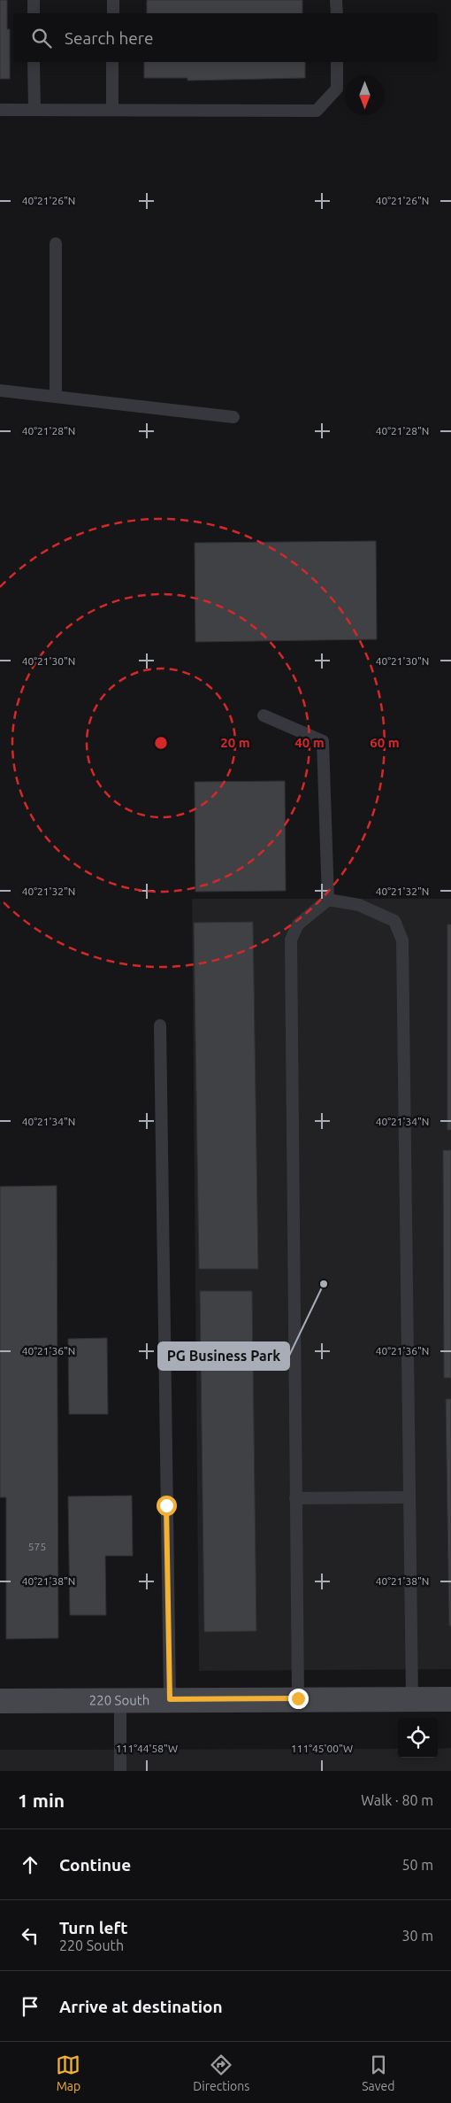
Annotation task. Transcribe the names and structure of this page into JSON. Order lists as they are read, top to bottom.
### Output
{
  "streets": {
    "street": ["220 South"]
  },
  "places": ["PG Business Park"],
  "house_numbers": ["575"],
  "north": "bottom",
  "page": {
    "search": "Search here",
    "heading": ["1 min", "Walk · 80 m"],
    "list": [
      ["Continue", "50 m"],
      ["Turn left", "220 South", "30 m"],
      "Arrive at destination"
    ],
    "nav": ["Map", "Directions", "Saved"]
  },
  "coordinates": [
    "40°21'26\"N",
    "40°21'28\"N",
    "40°21'30\"N",
    "40°21'32\"N",
    "40°21'34\"N",
    "40°21'36\"N",
    "40°21'38\"N",
    "111°44'58\"W",
    "111°45'00\"W"
  ],
  "rings": ["20 m", "40 m", "60 m"]
}
